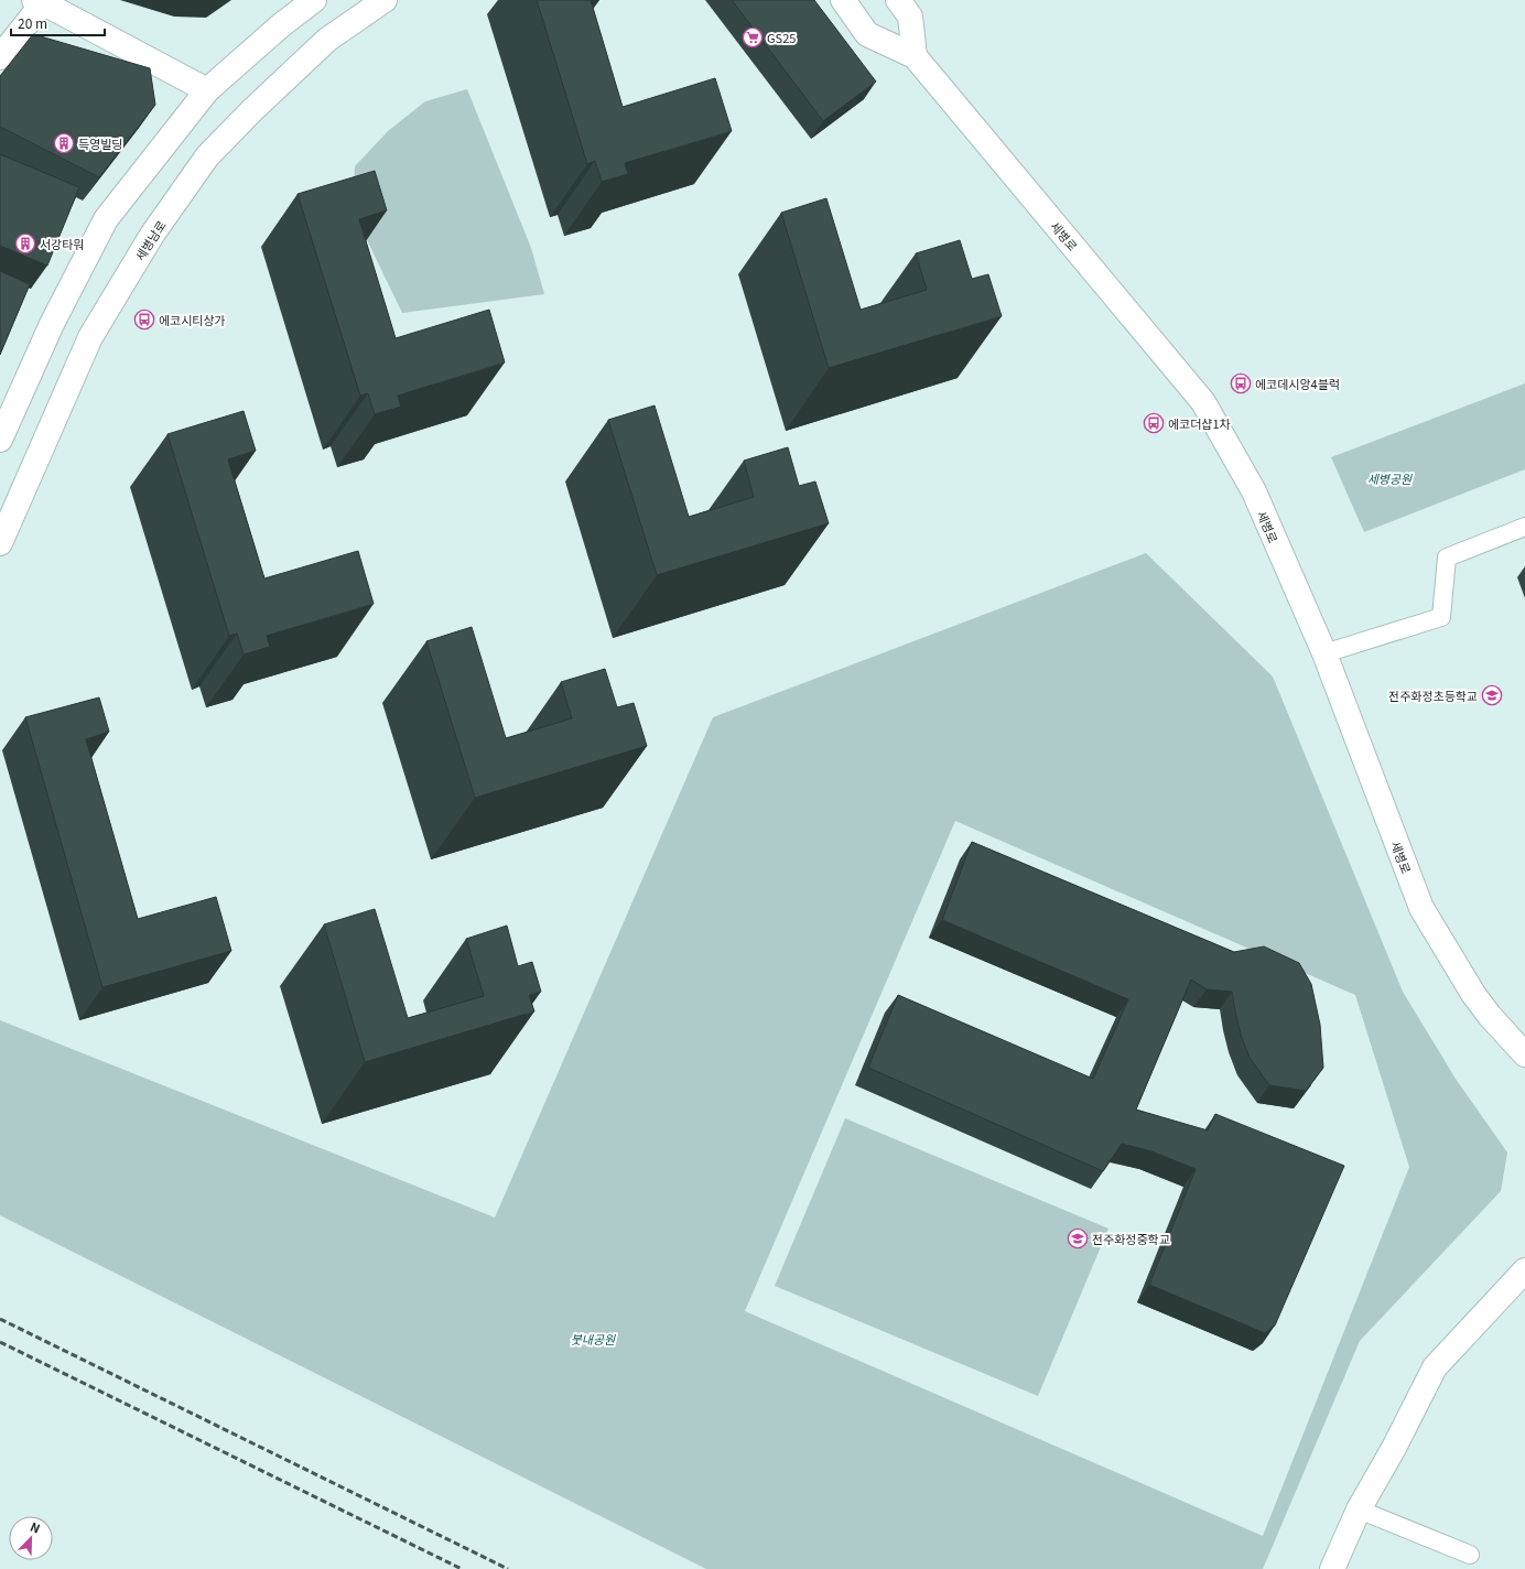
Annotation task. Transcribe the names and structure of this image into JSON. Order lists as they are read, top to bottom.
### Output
{
  "streets": {
    "street": ["세병로", "세병남로"]
  },
  "parks": ["세병공원", "붓내공원"],
  "places": {
    "supermarket": ["GS25"],
    "building": ["득영빌딩", "서강타워"],
    "bus stop": ["에코시티상가", "에코데시앙4블럭", "에코더샵1차"],
    "school or university": ["전주화정초등학교", "전주화정중학교"]
  },
  "scale_bar": "20 m",
  "north": "top right"
}
